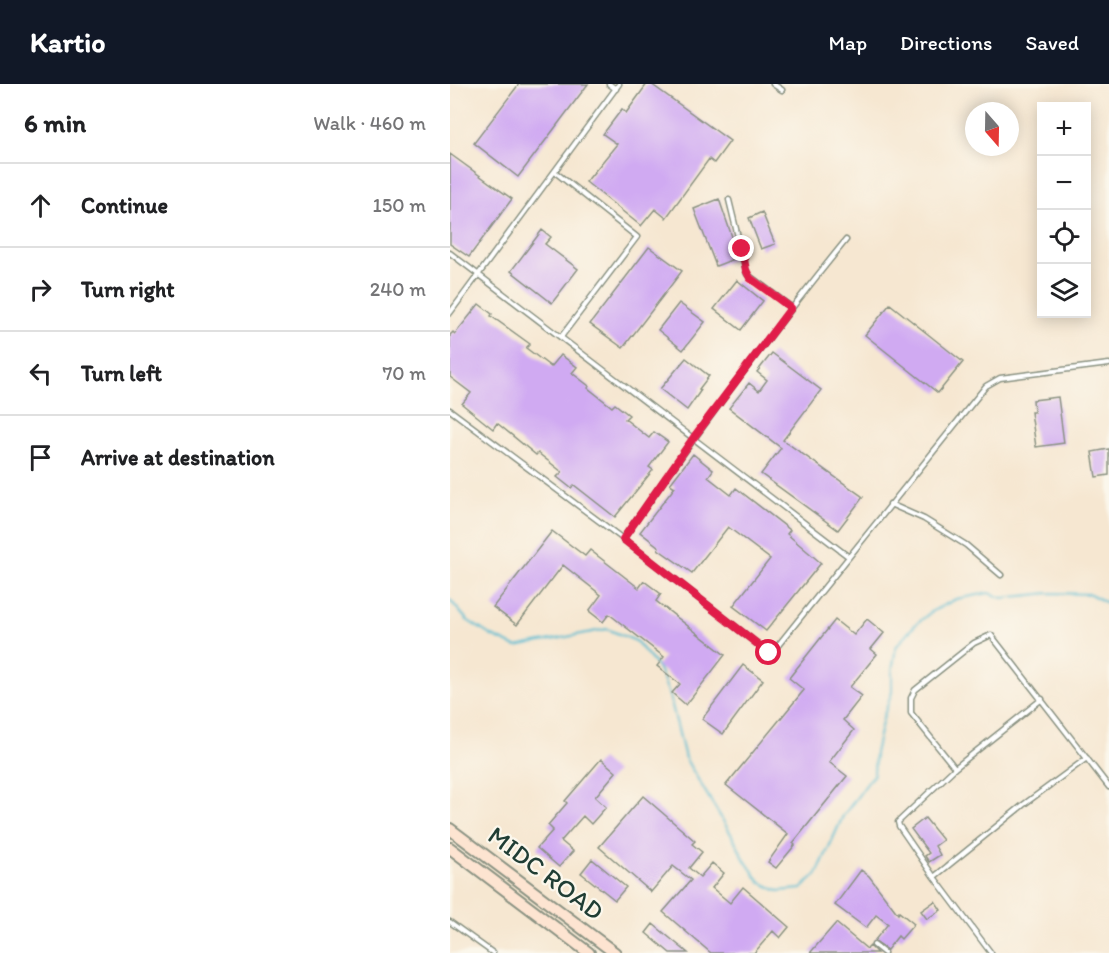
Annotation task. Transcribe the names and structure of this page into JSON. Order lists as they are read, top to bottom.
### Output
{
  "streets": {
    "main road": ["MIDC ROAD"]
  },
  "north": "bottom",
  "page": {
    "header": "Kartio",
    "nav": ["Map", "Directions", "Saved"],
    "heading": ["6 min", "Walk · 460 m"],
    "map_buttons": ["+", "−"],
    "list": [
      ["Continue", "150 m"],
      ["Turn right", "240 m"],
      ["Turn left", "70 m"],
      "Arrive at destination"
    ]
  }
}
